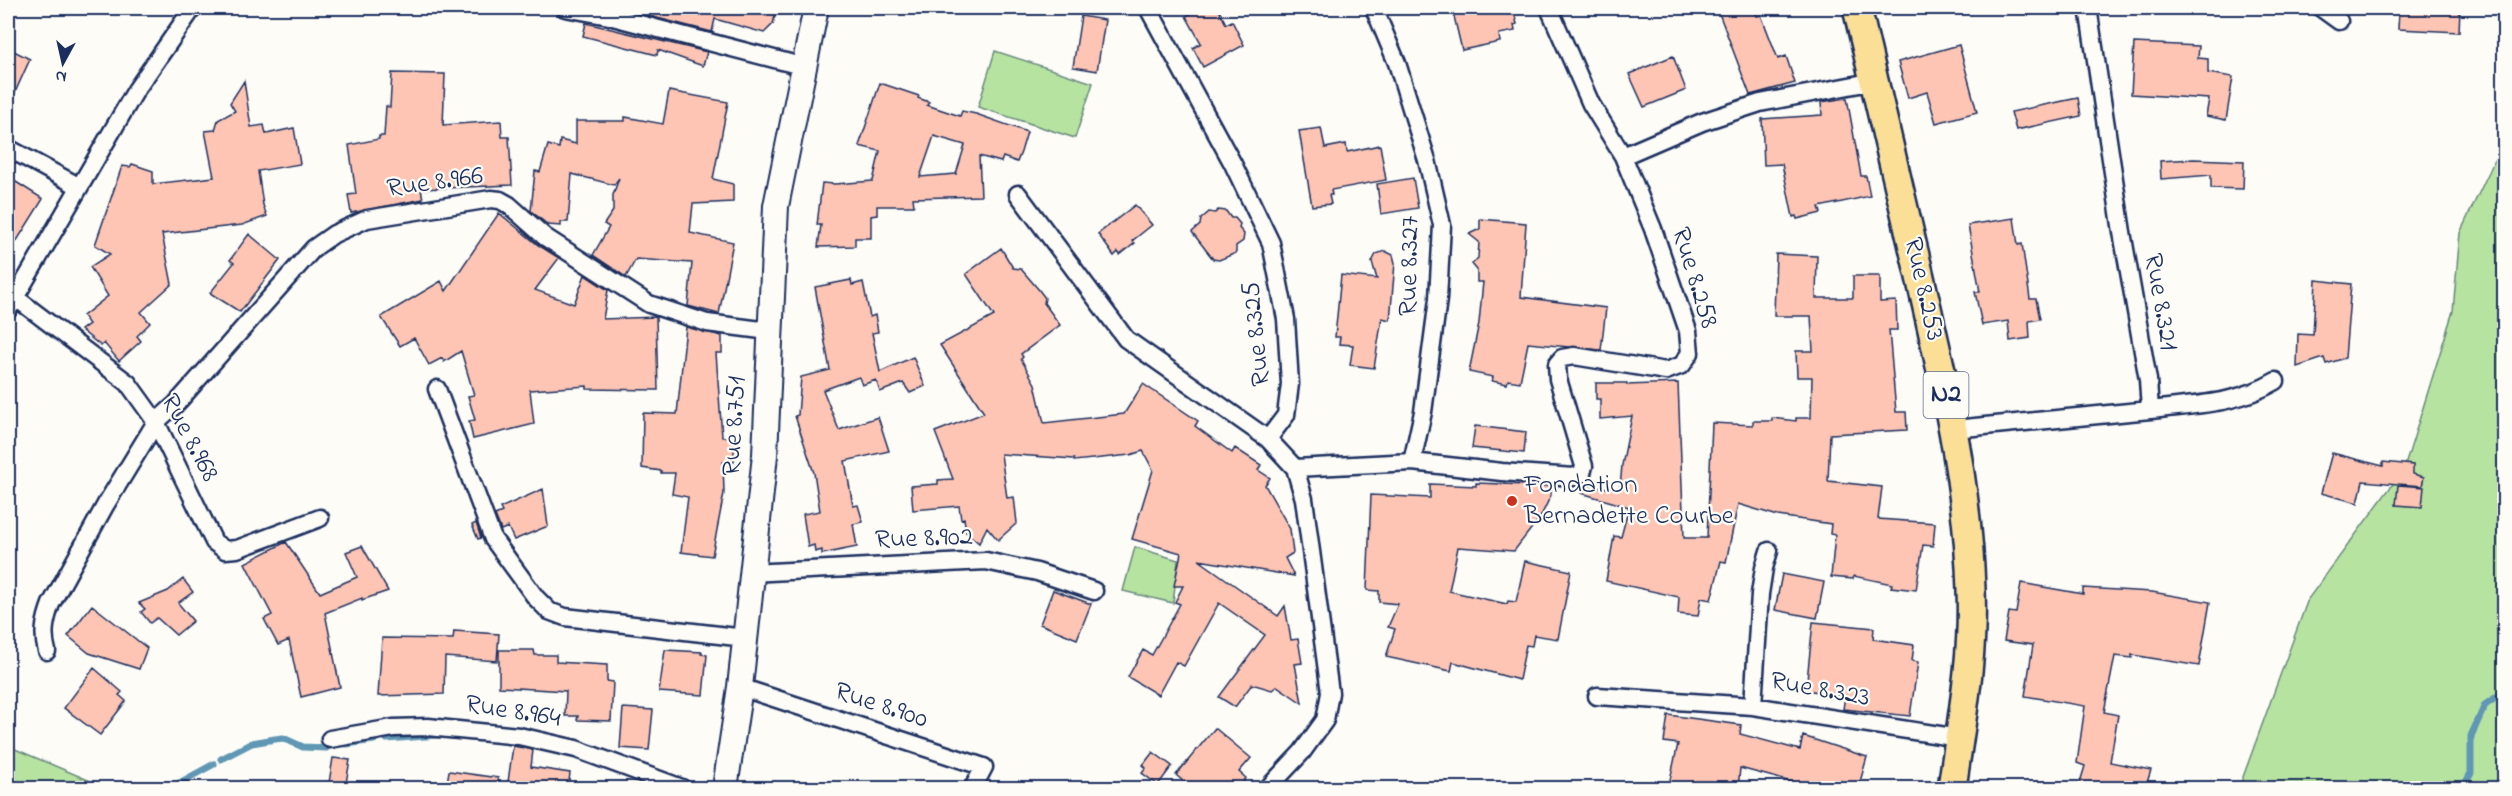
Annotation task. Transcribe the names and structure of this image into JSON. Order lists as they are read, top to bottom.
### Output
{
  "streets": {
    "highway": ["Rue 8.253", "N2"],
    "main road": ["Rue 8.751"],
    "street": [
      "Rue 8.966",
      "Rue 8.327",
      "Rue 8.258",
      "Rue 8.321",
      "Rue 8.325",
      "Rue 8.968",
      "Rue 8.902",
      "Rue 8.323",
      "Rue 8.900",
      "Rue 8.964"
    ]
  },
  "crossings": [
    ["Rue 8.966", "Rue 8.751"],
    ["Rue 8.966", "Rue 8.968"],
    ["Rue 8.327", "Rue 8.258"],
    ["Rue 8.253", "Rue 8.323"],
    ["Rue 8.751", "Rue 8.902"],
    ["Rue 8.751", "Rue 8.900"]
  ],
  "places": ["Fondation Bernadette Courbe"],
  "north": "bottom"
}
